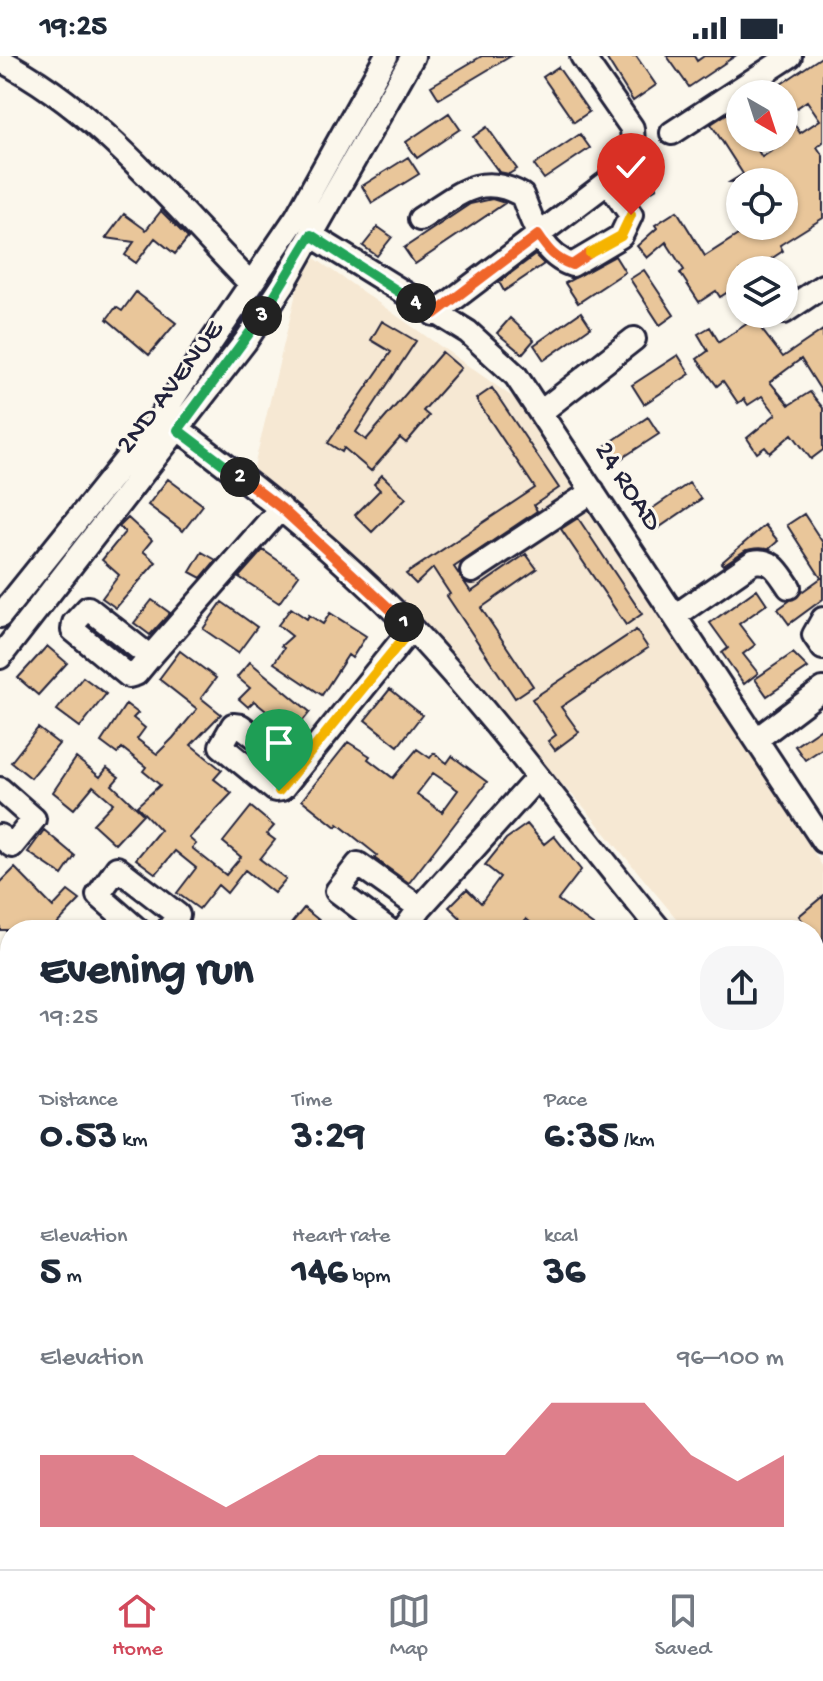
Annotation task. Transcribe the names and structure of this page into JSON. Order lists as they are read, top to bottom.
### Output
{
  "streets": {
    "street": ["2ND AVENUE", "24 ROAD"]
  },
  "crossings": [
    ["2ND AVENUE", "24 ROAD"]
  ],
  "north": "bottom right",
  "page": {
    "status": "19:25",
    "pins": [
      "4",
      "3",
      "2",
      "1"
    ],
    "heading": ["Evening run", "19:25"],
    "stats": [
      ["Distance", "0.53 km"],
      ["Time", "3:29"],
      ["Pace", "6:35 /km"],
      ["Elevation", "5 m"],
      ["Heart rate", "146 bpm"],
      ["kcal", "36"]
    ],
    "chart": ["Elevation", "96–100 m"],
    "tabs": ["Home", "Map", "Saved"]
  }
}
